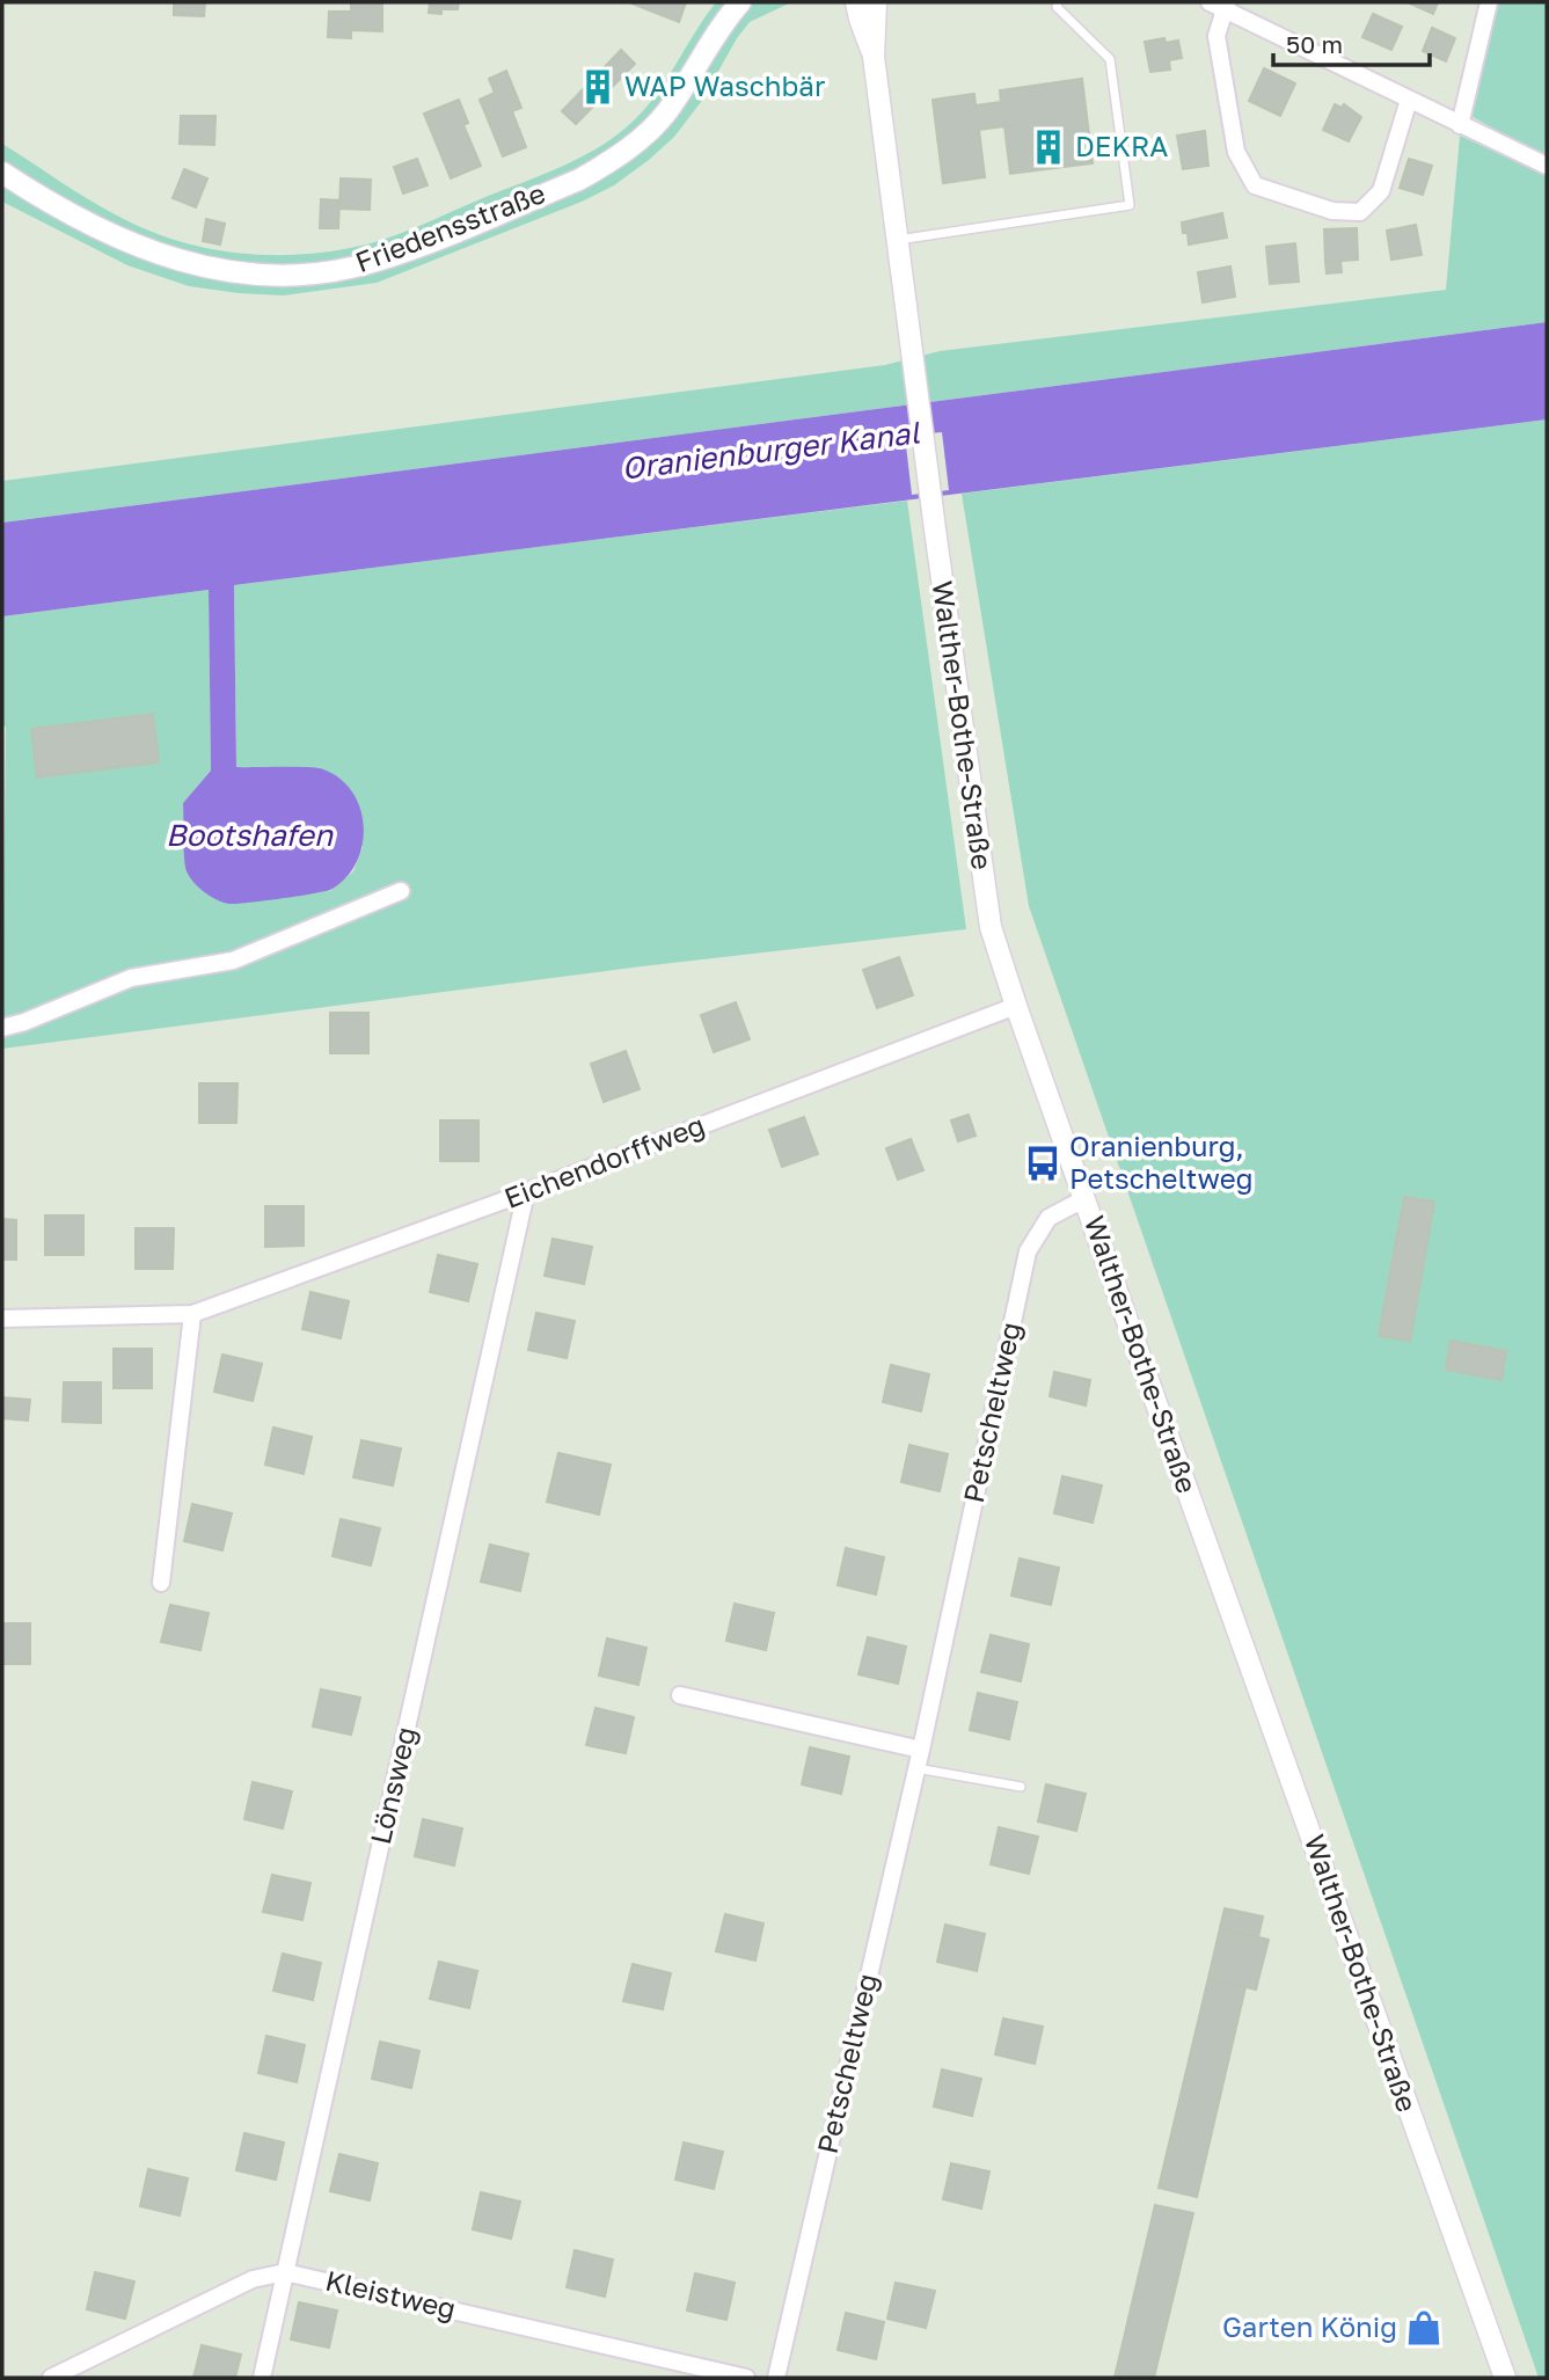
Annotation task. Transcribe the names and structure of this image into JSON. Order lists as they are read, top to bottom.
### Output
{
  "streets": {
    "street": [
      "Friedensstraße",
      "Walther-Bothe-Straße",
      "Eichendorffweg",
      "Petscheltweg",
      "Lönsweg",
      "Kleistweg"
    ]
  },
  "crossings": [
    ["Walther-Bothe-Straße", "Eichendorffweg"],
    ["Walther-Bothe-Straße", "Petscheltweg"],
    ["Eichendorffweg", "Lönsweg"],
    ["Lönsweg", "Kleistweg"]
  ],
  "water": ["Oranienburger Kanal", "Bootshafen"],
  "places": {
    "building": ["WAP Waschbär", "DEKRA"],
    "bus stop": ["Oranienburg, Petscheltweg"],
    "shop": ["Garten König"]
  },
  "scale_bar": "50 m"
}
